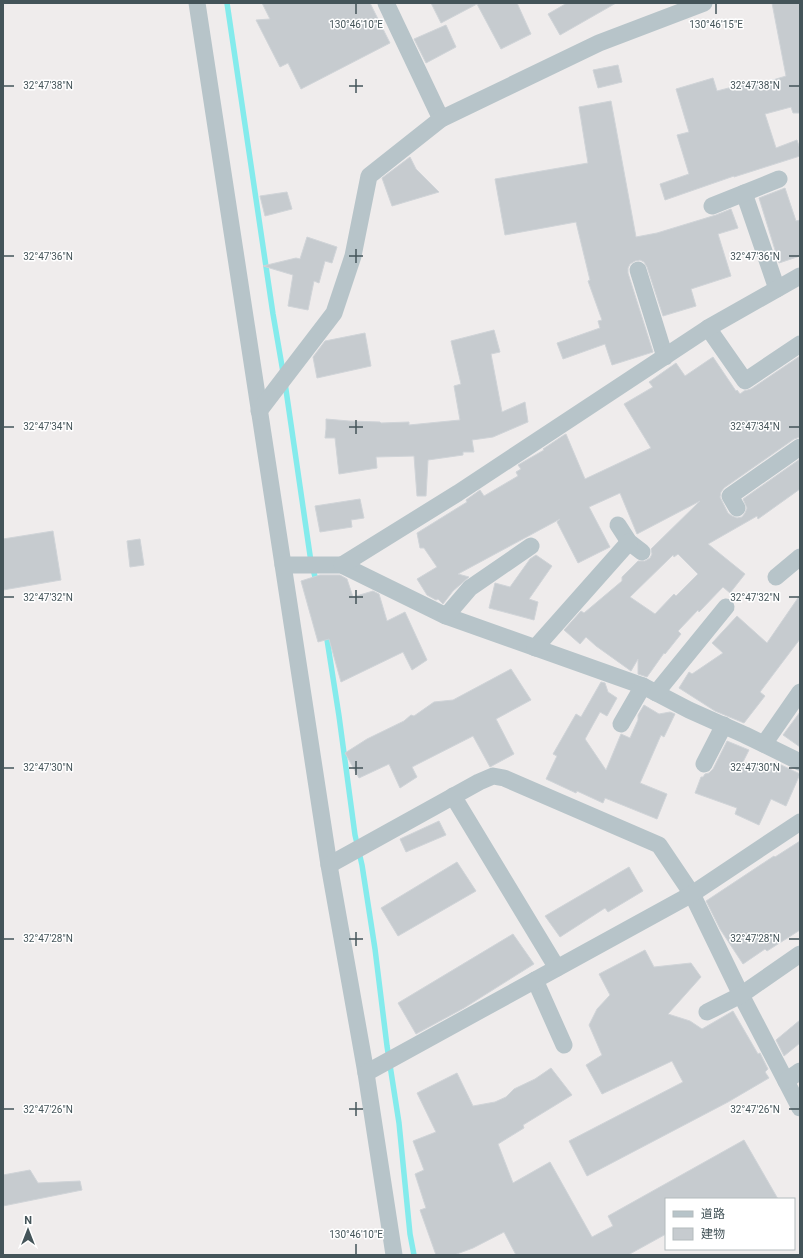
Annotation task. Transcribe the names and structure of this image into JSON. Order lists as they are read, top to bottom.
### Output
{
  "legend": ["道路", "建物"],
  "north": "top",
  "coordinates": [
    "130°46'10\"E",
    "130°46'15\"E",
    "32°47'38\"N",
    "32°47'36\"N",
    "32°47'34\"N",
    "32°47'32\"N",
    "32°47'30\"N",
    "32°47'28\"N",
    "32°47'26\"N"
  ]
}
